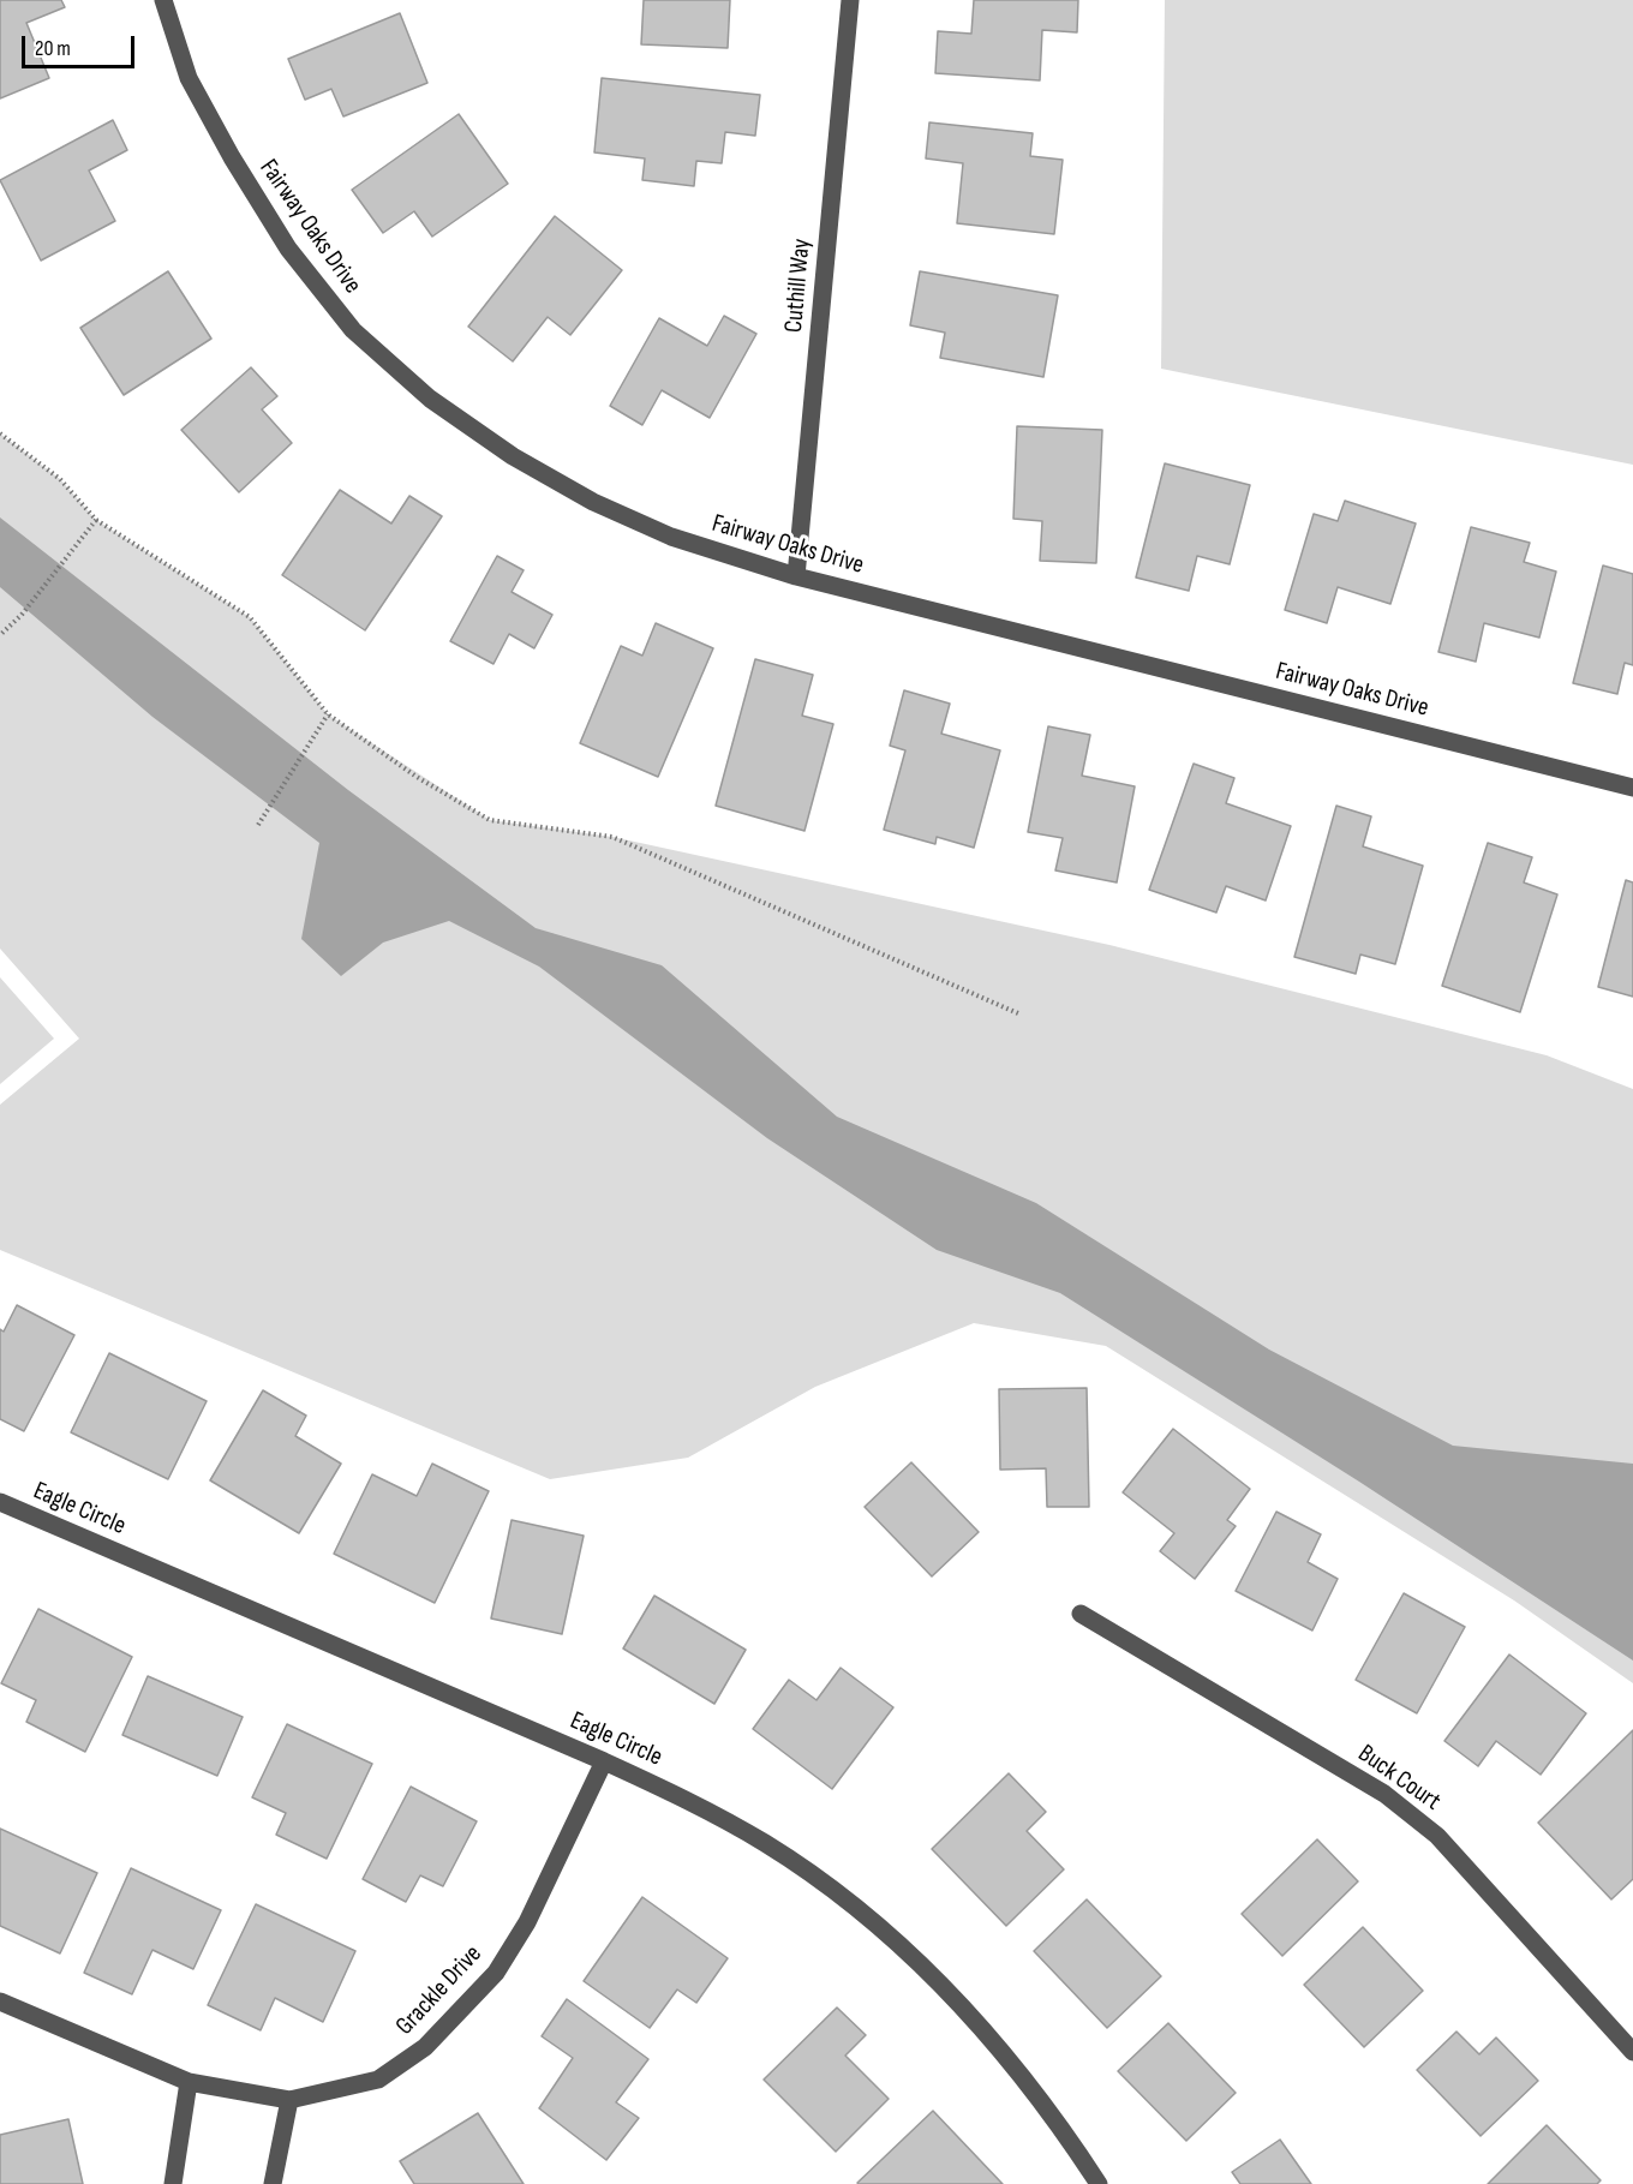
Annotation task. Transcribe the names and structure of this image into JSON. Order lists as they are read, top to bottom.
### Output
{
  "streets": {
    "street": [
      "Fairway Oaks Drive",
      "Cuthill Way",
      "Eagle Circle",
      "Buck Court",
      "Grackle Drive"
    ]
  },
  "crossings": [
    ["Fairway Oaks Drive", "Cuthill Way"],
    ["Eagle Circle", "Grackle Drive"]
  ],
  "scale_bar": "20 m"
}
